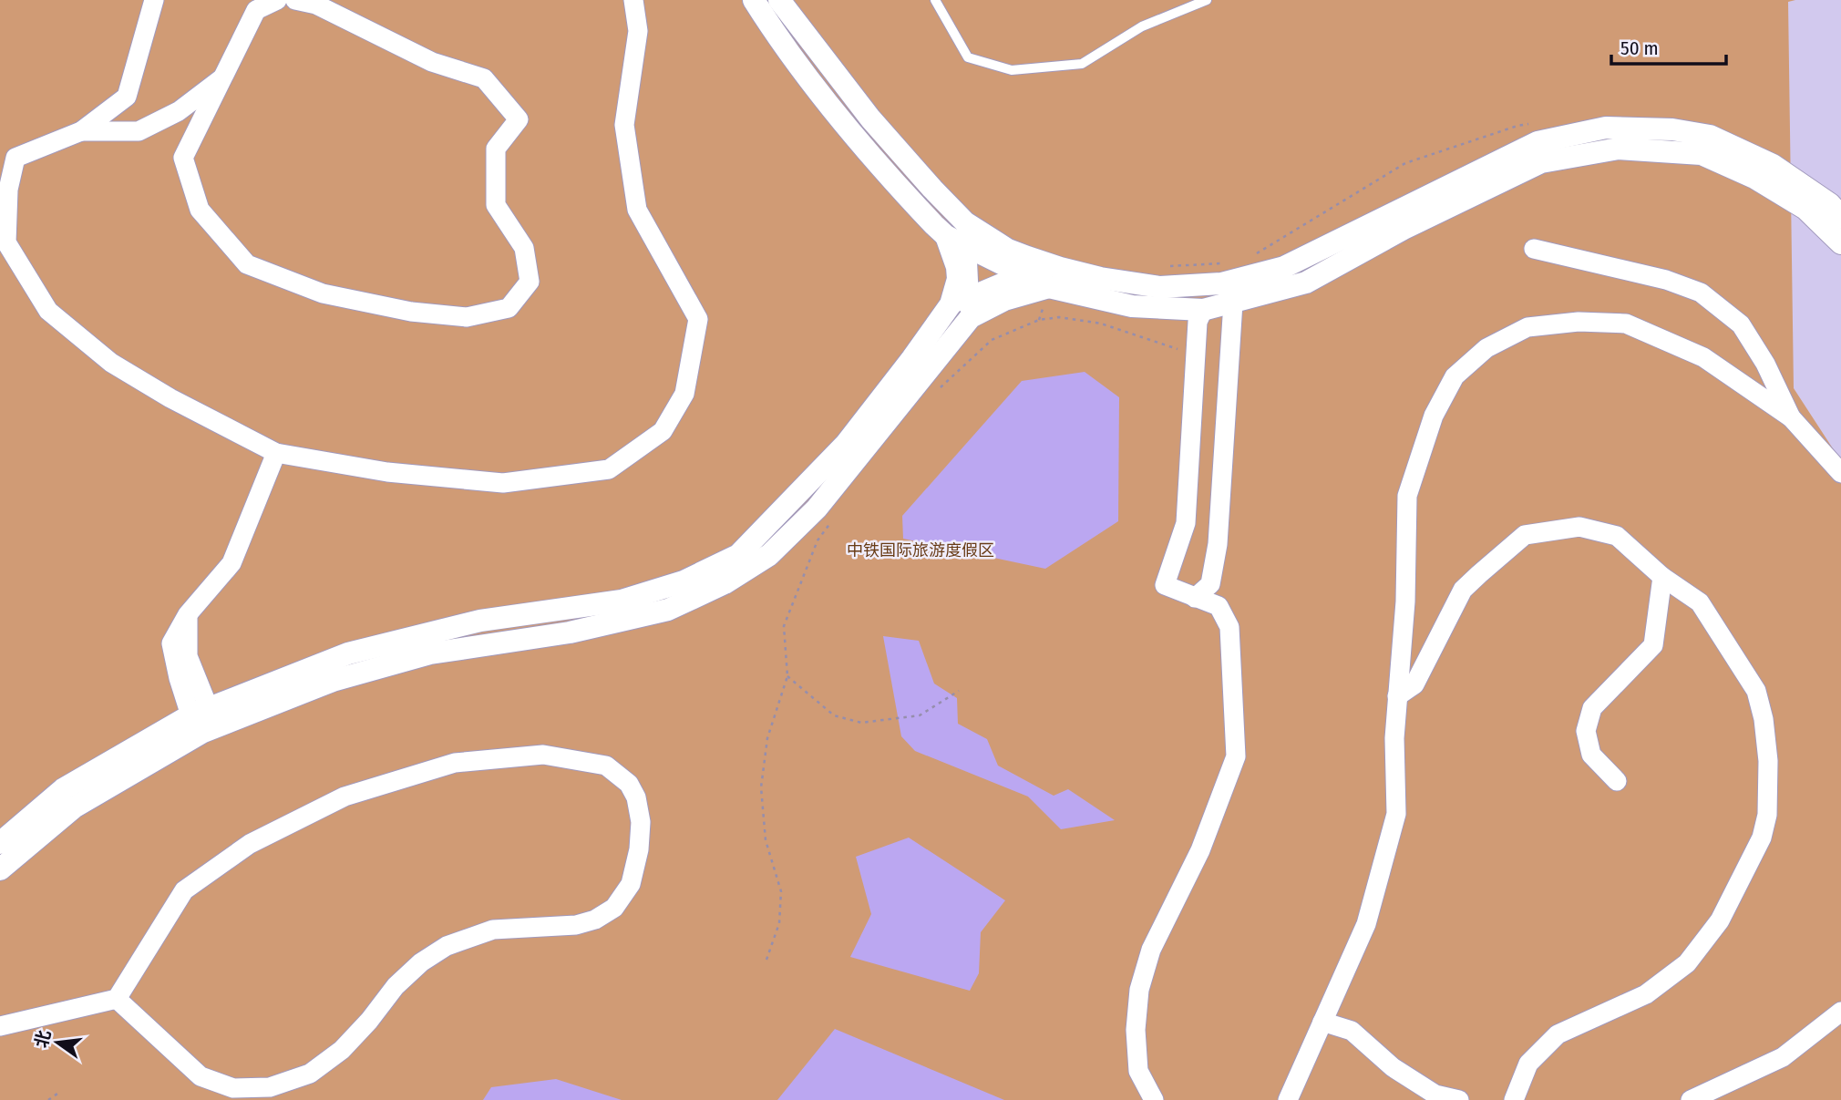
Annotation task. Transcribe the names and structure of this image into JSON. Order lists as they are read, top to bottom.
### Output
{
  "parks": ["中铁国际旅游度假区"],
  "scale_bar": "50 m",
  "north": "left"
}
